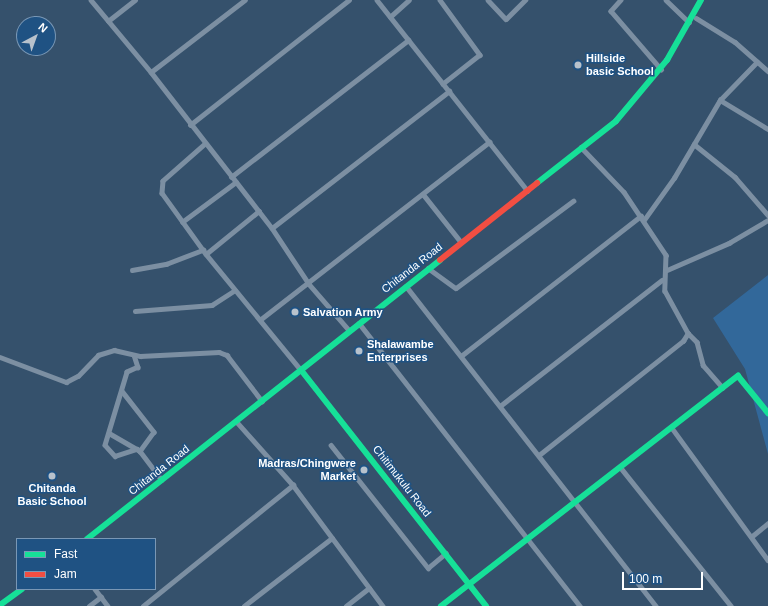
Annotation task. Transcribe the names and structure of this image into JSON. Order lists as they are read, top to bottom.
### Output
{
  "streets": {
    "street": ["Chitanda Road", "Chitimukulu Road"]
  },
  "crossings": [
    ["Chitanda Road", "Chitimukulu Road"]
  ],
  "places": [
    "Hillside basic School",
    "Salvation Army",
    "Shalawambe Enterprises",
    "Madras/Chingwere Market",
    "Chitanda Basic School"
  ],
  "legend": ["Fast", "Jam"],
  "scale_bar": "100 m",
  "north": "top right"
}
